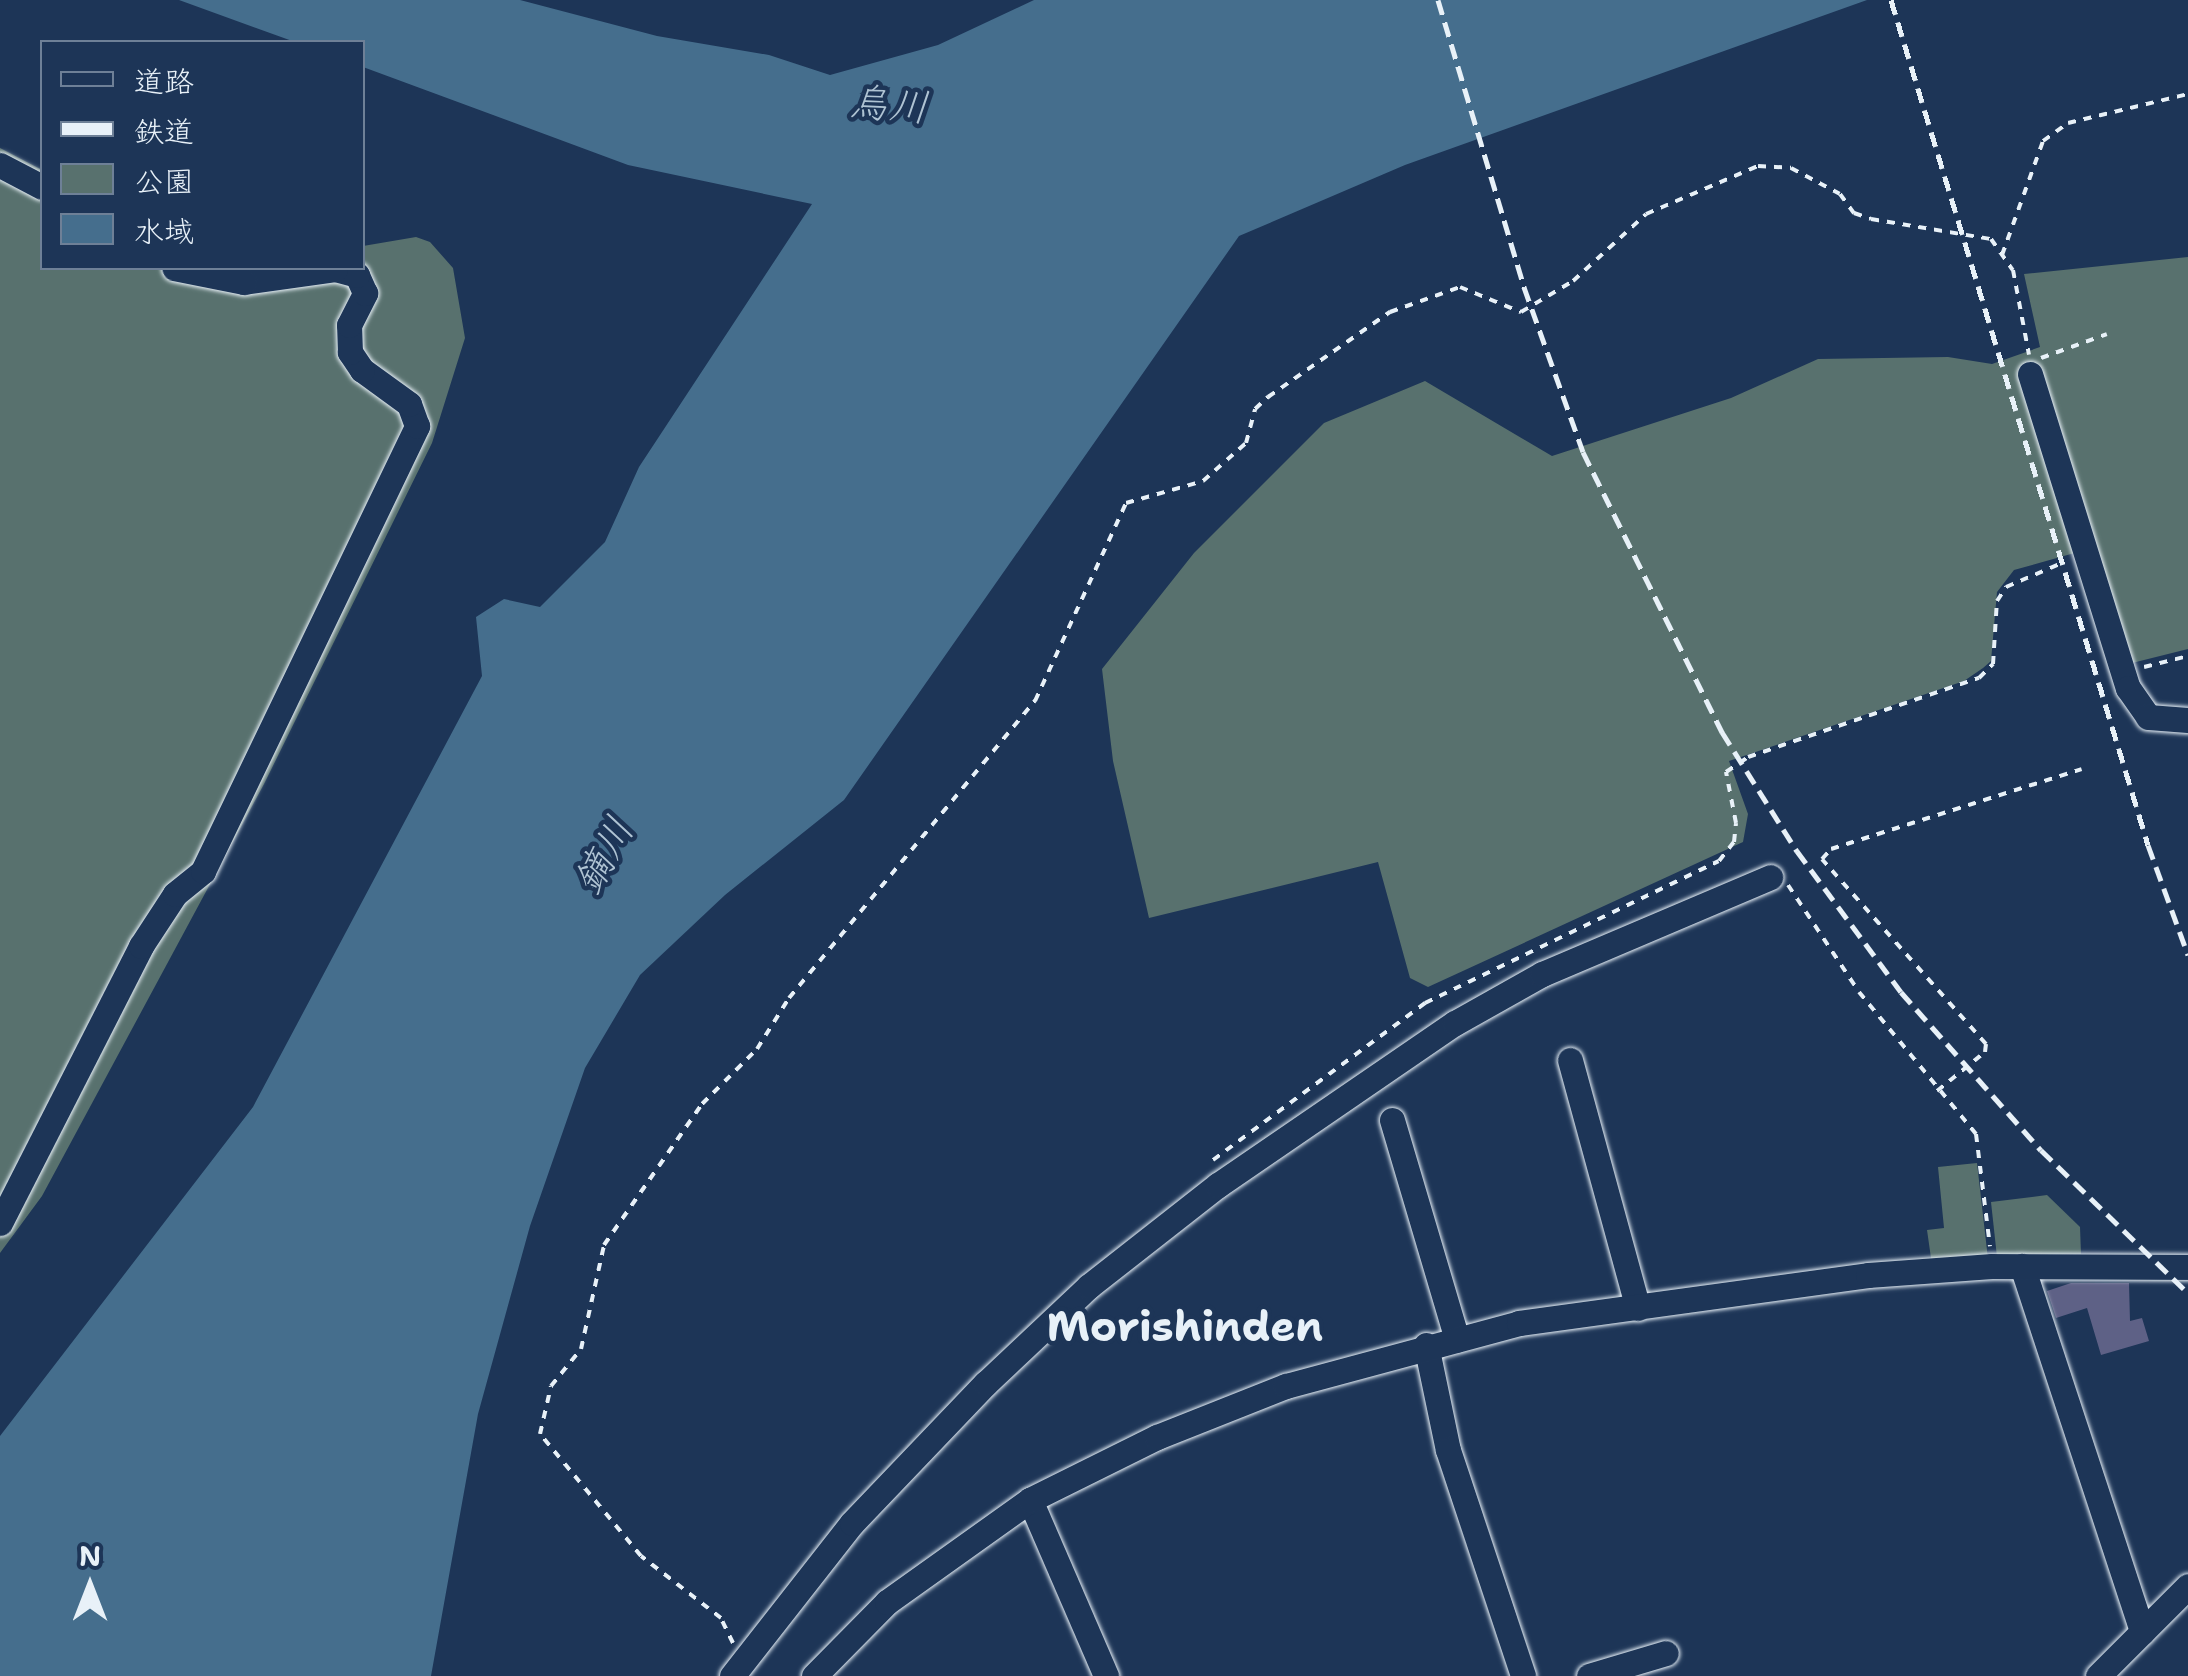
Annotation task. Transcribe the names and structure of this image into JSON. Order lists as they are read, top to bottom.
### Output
{
  "districts": ["Morishinden"],
  "water": ["烏川", "鏑川"],
  "legend": [
    "道路",
    "鉄道",
    "公園",
    "水域"
  ],
  "north": "top"
}
